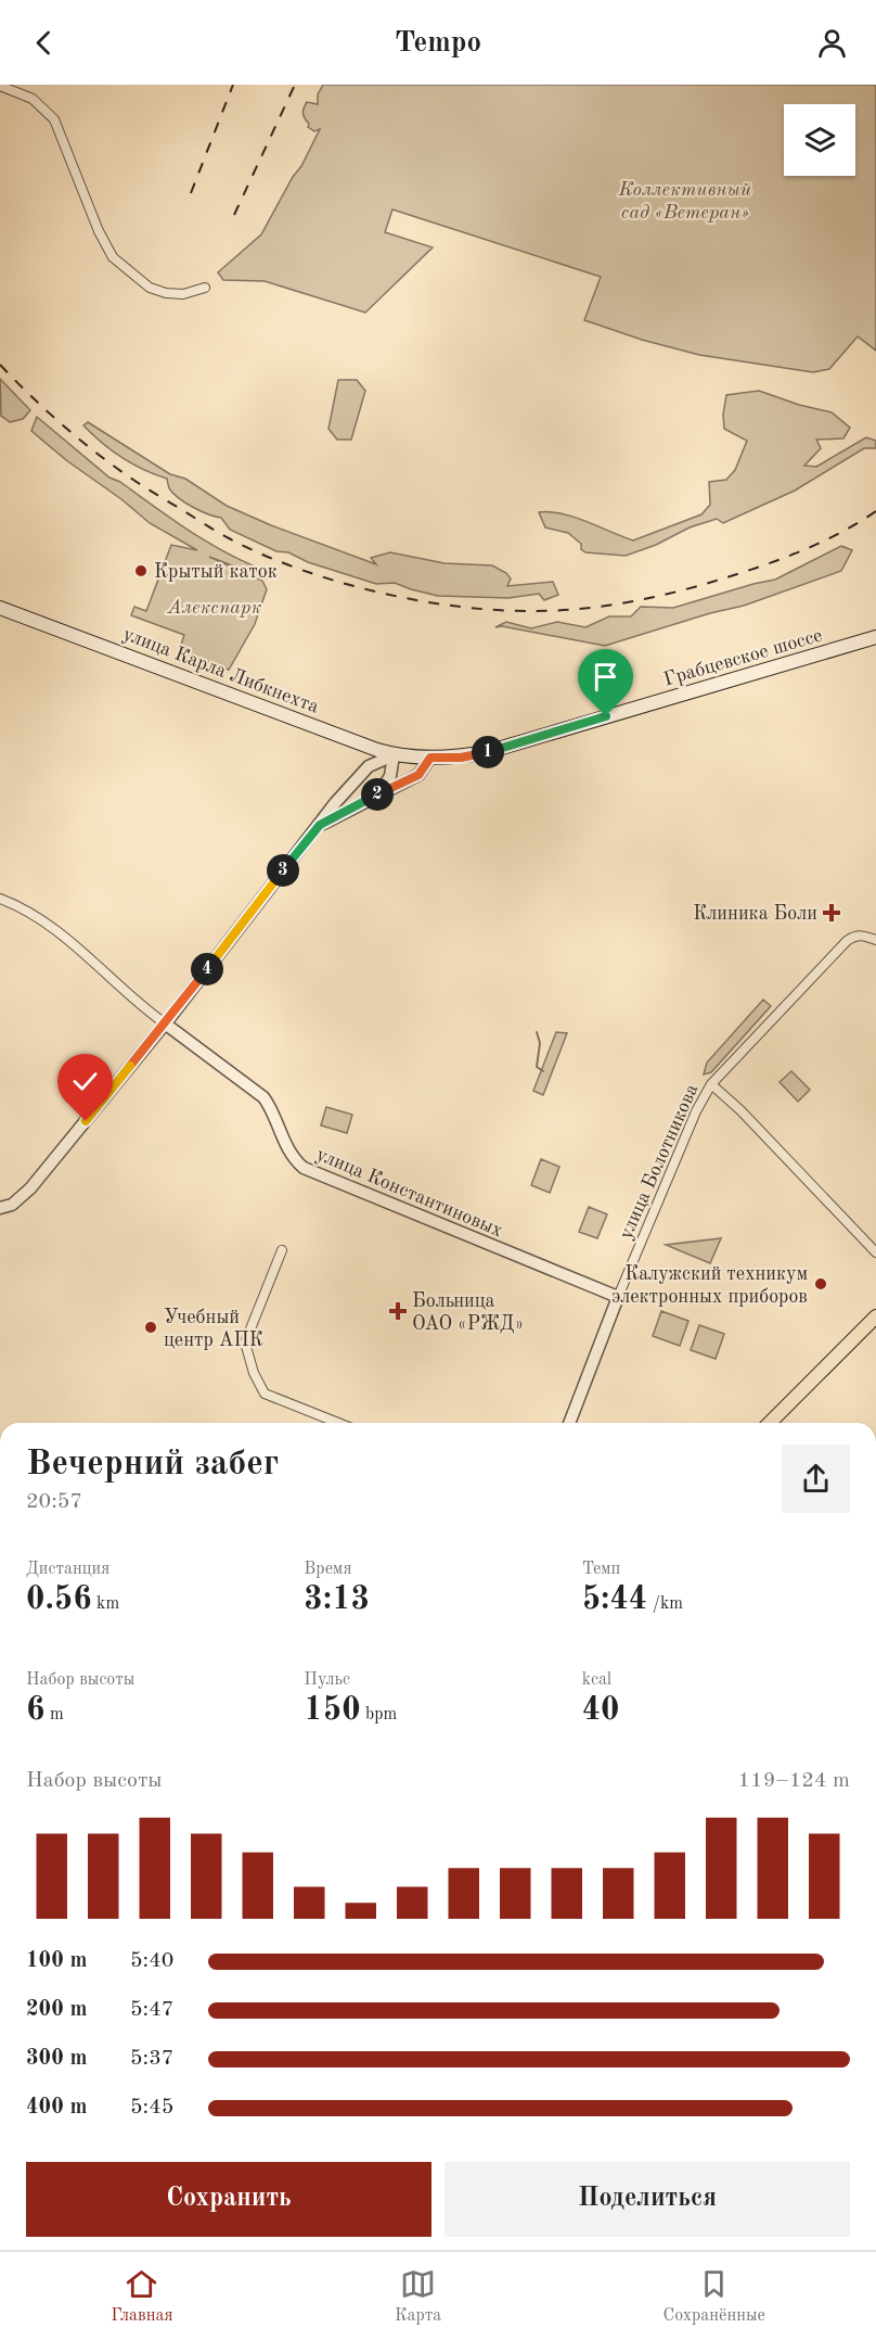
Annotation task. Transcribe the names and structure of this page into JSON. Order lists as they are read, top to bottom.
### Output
{
  "streets": {
    "main road": ["Грабцевское шоссе", "улица Карла Либкнехта"],
    "street": ["улица Болотникова", "улица Константиновых"]
  },
  "crossings": [
    ["Грабцевское шоссе", "улица Карла Либкнехта"],
    ["улица Болотникова", "улица Константиновых"]
  ],
  "parks": ["Коллективный сад «Ветеран»", "Алекспарк"],
  "places": {
    "other": ["Крытый каток", "Калужский техникум электронных приборов", "Учебный центр АПК"],
    "health": ["Клиника Боли", "Больница ОАО «РЖД»"]
  },
  "page": {
    "header": "Tempo",
    "pins": [
      "1",
      "2",
      "3",
      "4"
    ],
    "heading": ["Вечерний забег", "20:57"],
    "stats": [
      ["Дистанция", "0.56 km"],
      ["Время", "3:13"],
      ["Темп", "5:44 /km"],
      ["Набор высоты", "6 m"],
      ["Пульс", "150 bpm"],
      ["kcal", "40"]
    ],
    "chart": ["Набор высоты", "119–124 m"],
    "list": [
      {
        "name": "100 m",
        "note": "5:40"
      },
      {
        "name": "200 m",
        "note": "5:47"
      },
      {
        "name": "300 m",
        "note": "5:37"
      },
      {
        "name": "400 m",
        "note": "5:45"
      }
    ],
    "buttons": ["Сохранить", "Поделиться"],
    "tabs": ["Главная", "Карта", "Сохранённые"]
  }
}
